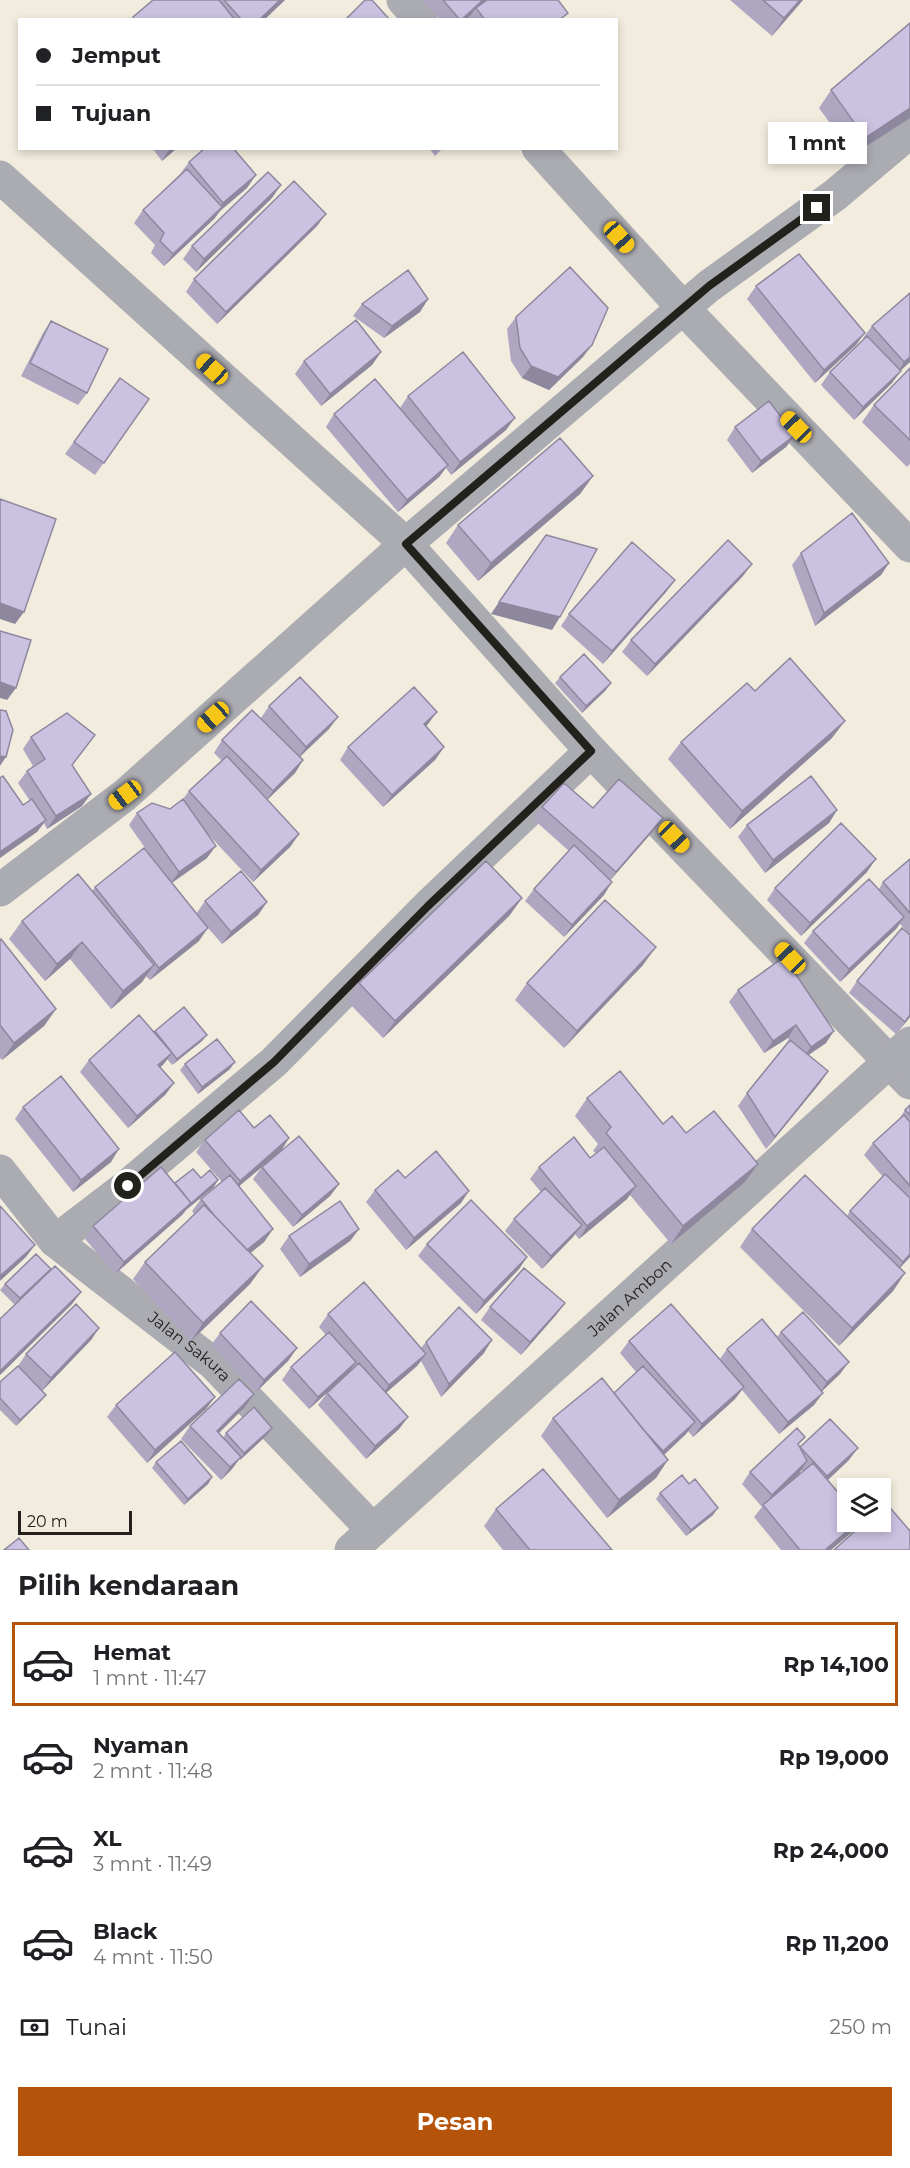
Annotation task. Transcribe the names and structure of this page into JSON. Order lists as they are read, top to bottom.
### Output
{
  "streets": {
    "street": ["Jalan Ambon", "Jalan Sakura"]
  },
  "crossings": [
    ["Jalan Ambon", "Jalan Sakura"]
  ],
  "scale_bar": "20 m",
  "page": {
    "banner": ["Jemput", "Tujuan"],
    "bubble": "1 mnt",
    "scale": "20 m",
    "heading": "Pilih kendaraan",
    "list": [
      {
        "name": "Hemat",
        "note": "1 mnt · 11:47",
        "value": "Rp 14,100"
      },
      {
        "name": "Nyaman",
        "note": "2 mnt · 11:48",
        "value": "Rp 19,000"
      },
      {
        "name": "XL",
        "note": "3 mnt · 11:49",
        "value": "Rp 24,000"
      },
      {
        "name": "Black",
        "note": "4 mnt · 11:50",
        "value": "Rp 11,200"
      }
    ],
    "pay": ["Tunai", "250 m"],
    "buttons": "Pesan"
  }
}
